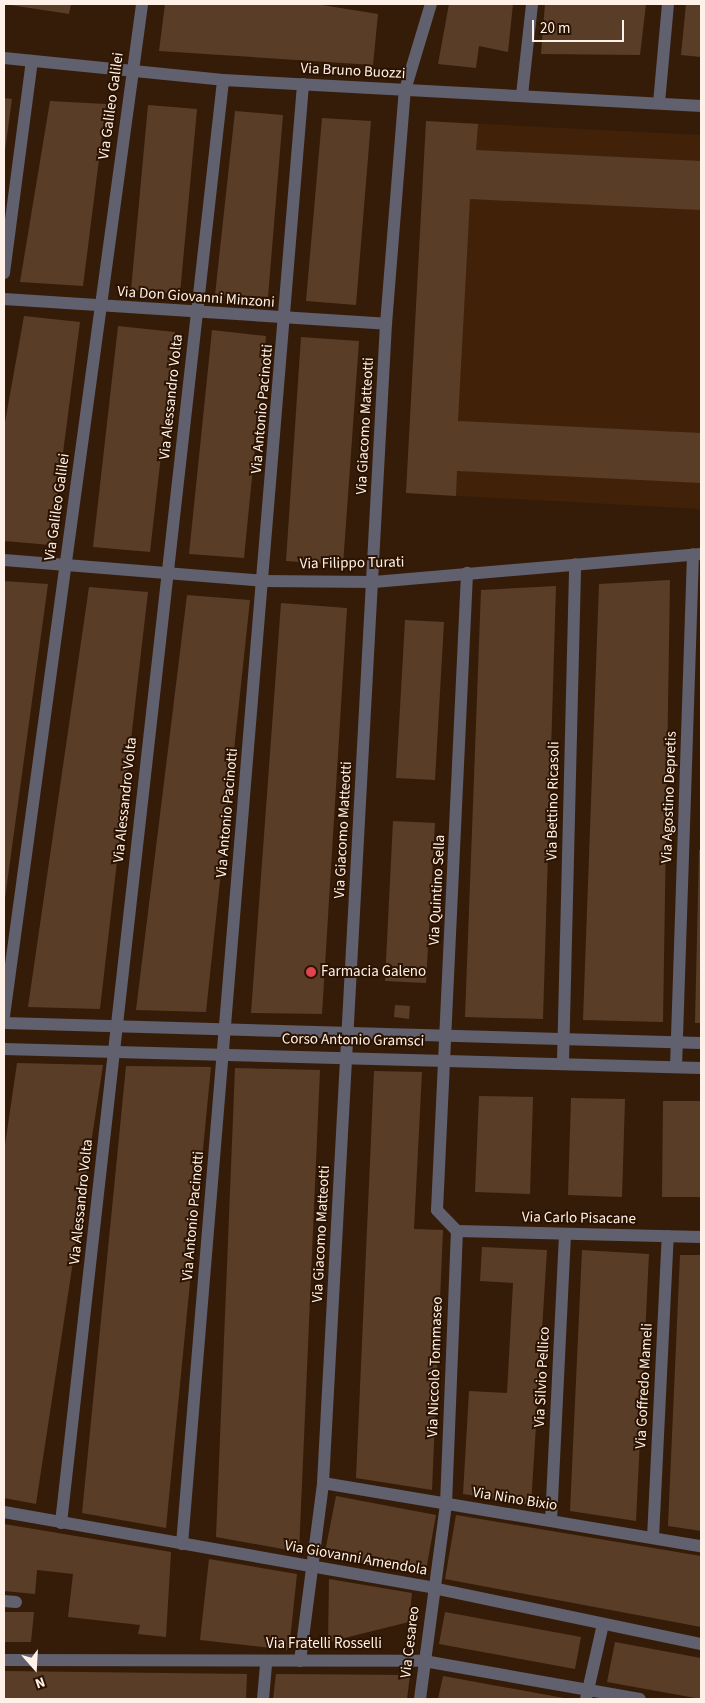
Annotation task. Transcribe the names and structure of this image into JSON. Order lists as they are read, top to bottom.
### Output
{
  "streets": {
    "street": [
      "Via Bruno Buozzi",
      "Via Galileo Galilei",
      "Via Don Giovanni Minzoni",
      "Via Alessandro Volta",
      "Via Antonio Pacinotti",
      "Via Giacomo Matteotti",
      "Via Filippo Turati",
      "Via Agostino Depretis",
      "Via Bettino Ricasoli",
      "Via Quintino Sella",
      "Corso Antonio Gramsci",
      "Via Carlo Pisacane",
      "Via Niccolò Tommaseo",
      "Via Silvio Pellico",
      "Via Goffredo Mameli",
      "Via Nino Bixio",
      "Via Giovanni Amendola",
      "Via Cesareo",
      "Via Fratelli Rosselli"
    ]
  },
  "crossings": [
    ["Via Bruno Buozzi", "Via Galileo Galilei"],
    ["Via Bruno Buozzi", "Via Alessandro Volta"],
    ["Via Bruno Buozzi", "Via Antonio Pacinotti"],
    ["Via Bruno Buozzi", "Via Giacomo Matteotti"],
    ["Via Galileo Galilei", "Via Don Giovanni Minzoni"],
    ["Via Galileo Galilei", "Via Filippo Turati"],
    ["Via Don Giovanni Minzoni", "Via Alessandro Volta"],
    ["Via Don Giovanni Minzoni", "Via Antonio Pacinotti"],
    ["Via Don Giovanni Minzoni", "Via Giacomo Matteotti"],
    ["Via Alessandro Volta", "Via Filippo Turati"],
    ["Via Alessandro Volta", "Corso Antonio Gramsci"],
    ["Via Alessandro Volta", "Via Giovanni Amendola"],
    ["Via Antonio Pacinotti", "Via Filippo Turati"],
    ["Via Antonio Pacinotti", "Corso Antonio Gramsci"],
    ["Via Antonio Pacinotti", "Via Giovanni Amendola"],
    ["Via Giacomo Matteotti", "Via Filippo Turati"],
    ["Via Giacomo Matteotti", "Corso Antonio Gramsci"],
    ["Via Giacomo Matteotti", "Via Nino Bixio"],
    ["Via Giacomo Matteotti", "Via Giovanni Amendola"],
    ["Via Giacomo Matteotti", "Via Fratelli Rosselli"],
    ["Via Filippo Turati", "Via Agostino Depretis"],
    ["Via Filippo Turati", "Via Bettino Ricasoli"],
    ["Via Filippo Turati", "Via Quintino Sella"],
    ["Via Agostino Depretis", "Corso Antonio Gramsci"],
    ["Via Bettino Ricasoli", "Corso Antonio Gramsci"],
    ["Via Quintino Sella", "Corso Antonio Gramsci"],
    ["Via Quintino Sella", "Via Carlo Pisacane"],
    ["Via Quintino Sella", "Via Niccolò Tommaseo"],
    ["Via Carlo Pisacane", "Via Niccolò Tommaseo"],
    ["Via Carlo Pisacane", "Via Silvio Pellico"],
    ["Via Carlo Pisacane", "Via Goffredo Mameli"],
    ["Via Niccolò Tommaseo", "Via Nino Bixio"],
    ["Via Niccolò Tommaseo", "Via Giovanni Amendola"],
    ["Via Niccolò Tommaseo", "Via Cesareo"],
    ["Via Silvio Pellico", "Via Nino Bixio"],
    ["Via Goffredo Mameli", "Via Nino Bixio"],
    ["Via Giovanni Amendola", "Via Cesareo"],
    ["Via Cesareo", "Via Fratelli Rosselli"]
  ],
  "places": ["Farmacia Galeno"],
  "scale_bar": "20 m",
  "north": "bottom"
}
